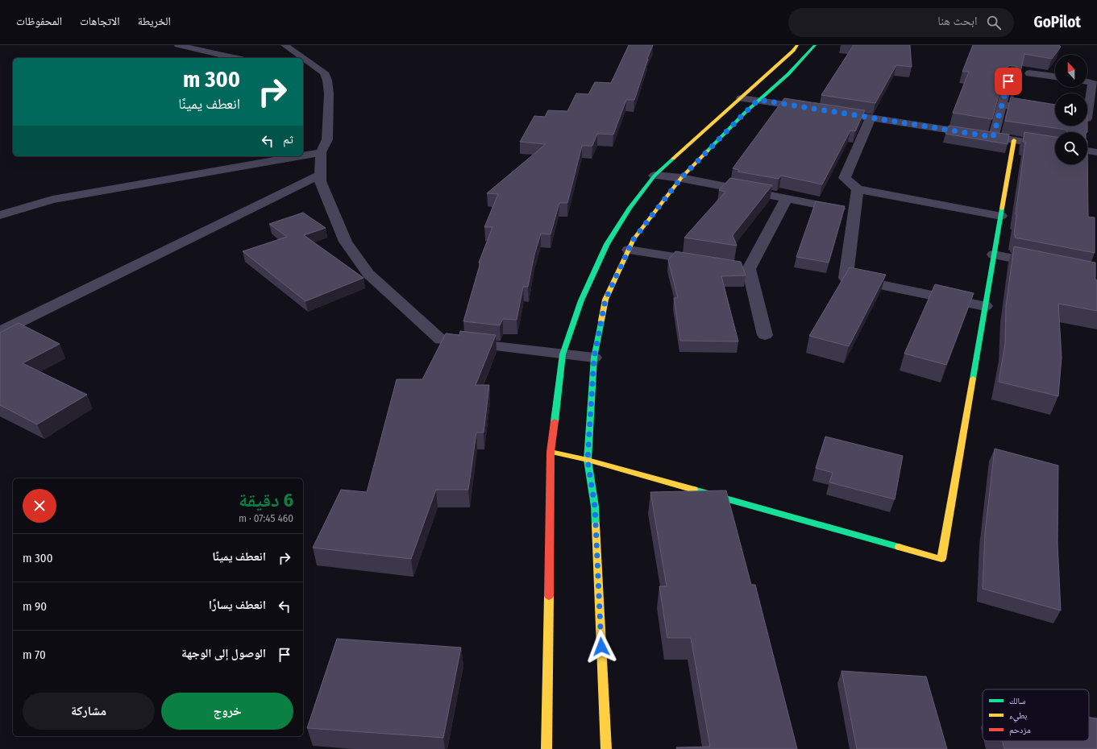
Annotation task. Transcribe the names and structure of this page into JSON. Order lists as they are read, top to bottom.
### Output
{
  "legend": ["سالك", "بطيء", "مزدحم"],
  "north": "top",
  "page": {
    "header": "GoPilot",
    "search": "ابحث هنا",
    "nav": ["الخريطة", "الاتجاهات", "المحفوظات"],
    "turn": ["300 m", "انعطف يمينًا"],
    "then": "ثم",
    "heading": ["6 دقيقة", "460 m · 07:45"],
    "list": [
      {
        "name": "انعطف يمينًا",
        "value": "300 m"
      },
      {
        "name": "انعطف يسارًا",
        "value": "90 m"
      },
      {
        "name": "الوصول إلى الوجهة",
        "value": "70 m"
      }
    ],
    "buttons": ["خروج", "مشاركة"]
  }
}
